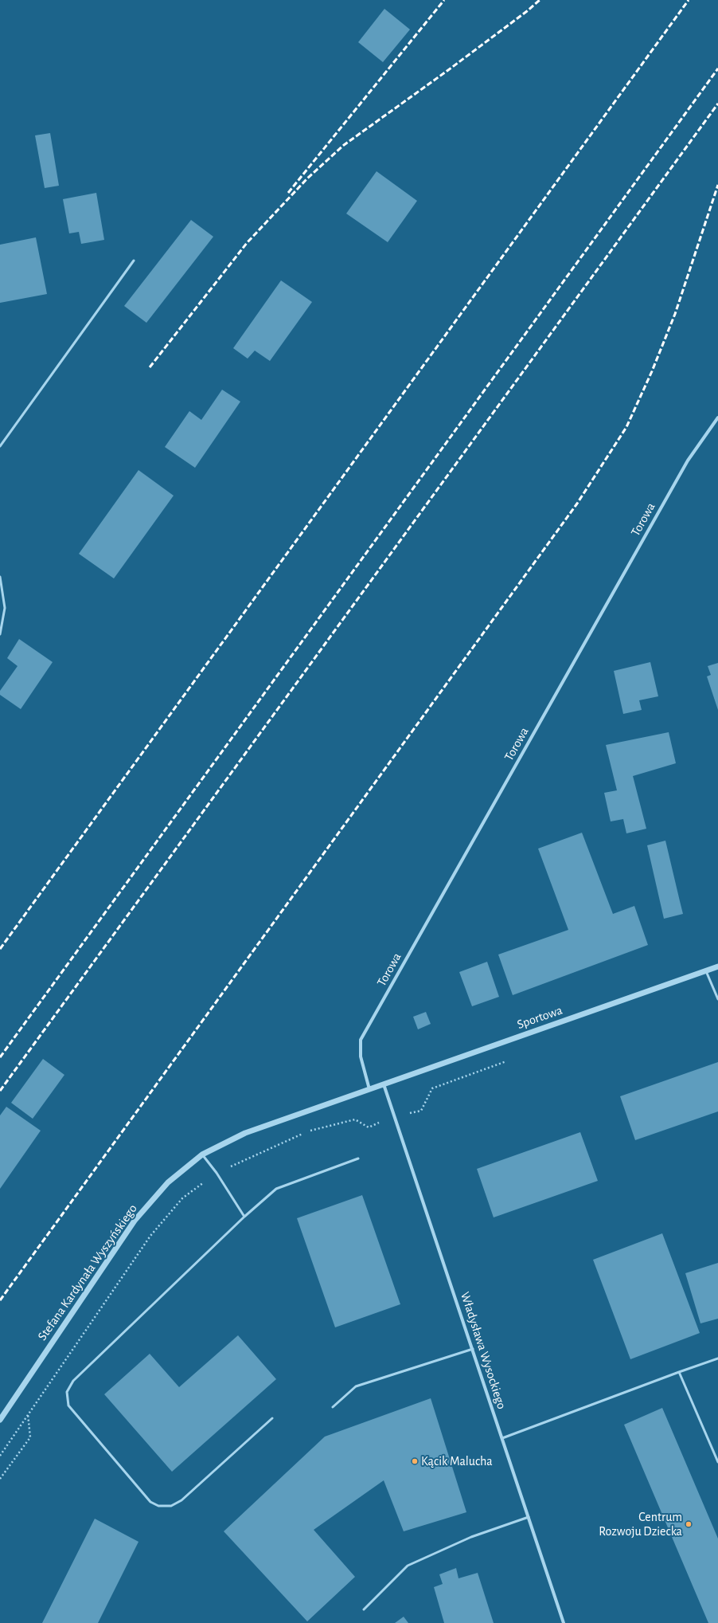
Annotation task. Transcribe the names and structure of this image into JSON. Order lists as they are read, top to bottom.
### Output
{
  "streets": {
    "street": [
      "Torowa",
      "Sportowa",
      "Stefana Kardynała Wyszyńskiego",
      "Władysława Wysockiego"
    ]
  },
  "crossings": [
    ["Torowa", "Sportowa"],
    ["Torowa", "Stefana Kardynała Wyszyńskiego"],
    ["Sportowa", "Stefana Kardynała Wyszyńskiego"],
    ["Sportowa", "Władysława Wysockiego"]
  ],
  "places": ["Kącik Malucha", "Centrum Rozwoju Dziecka"]
}
